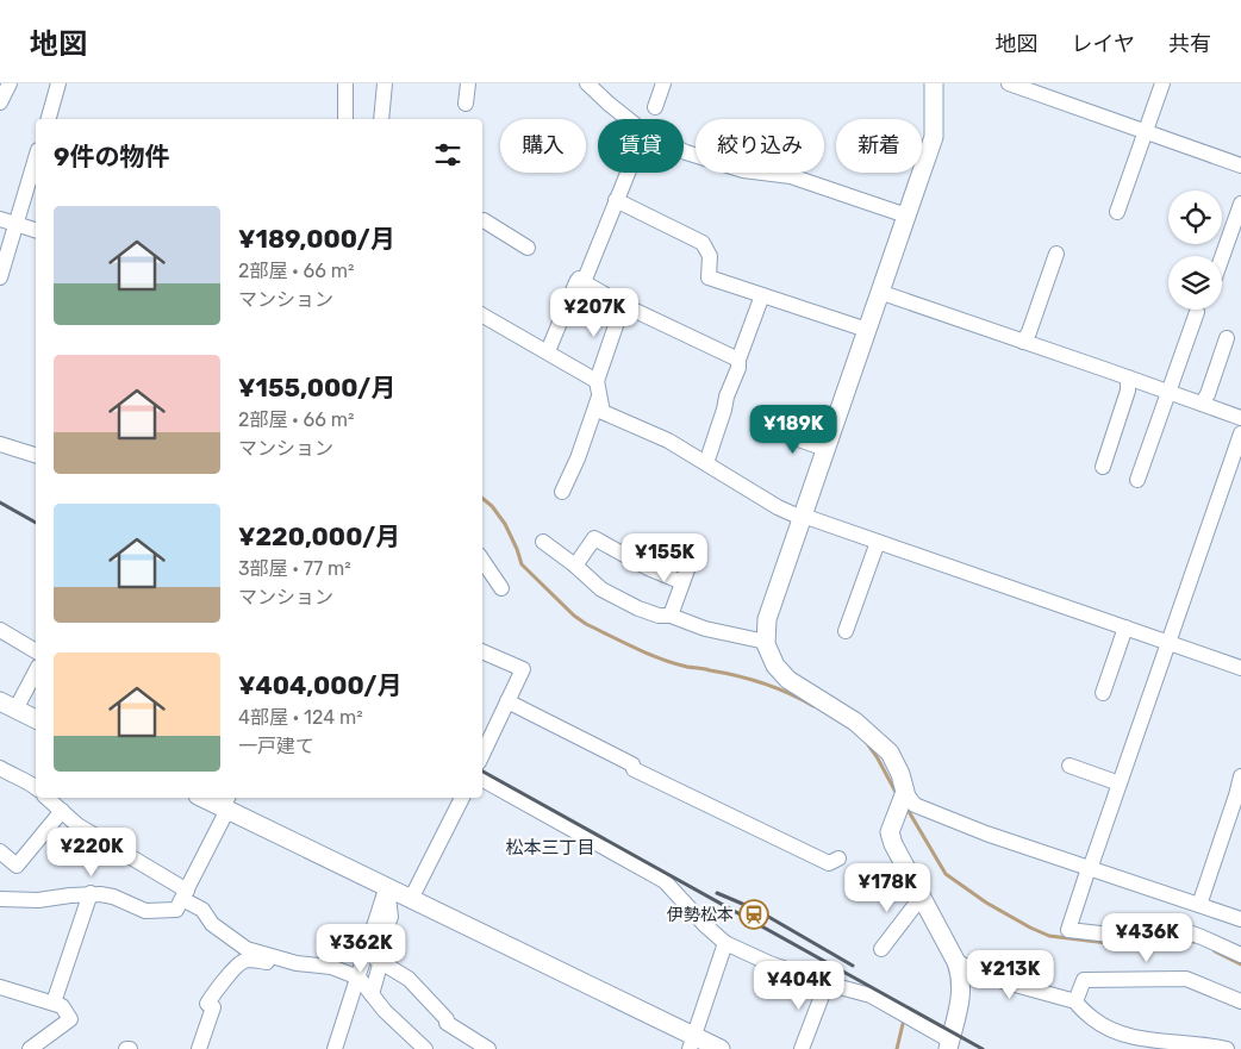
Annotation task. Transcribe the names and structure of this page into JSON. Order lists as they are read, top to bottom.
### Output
{
  "districts": ["松本三丁目"],
  "places": {
    "station": ["伊勢松本"]
  },
  "page": {
    "header": "地図",
    "nav": ["地図", "レイヤ", "共有"],
    "chip": [
      "購入",
      "賃貸",
      "絞り込み",
      "新着"
    ],
    "heading": "9件の物件",
    "list": [
      {
        "name": "¥189,000/月",
        "note": "2部屋 · 66 m² · マンション"
      },
      {
        "name": "¥155,000/月",
        "note": "2部屋 · 66 m² · マンション"
      },
      {
        "name": "¥220,000/月",
        "note": "3部屋 · 77 m² · マンション"
      },
      {
        "name": "¥404,000/月",
        "note": "4部屋 · 124 m² · 一戸建て"
      }
    ],
    "price": [
      "¥207K",
      "¥189K",
      "¥155K",
      "¥220K",
      "¥178K",
      "¥436K",
      "¥362K",
      "¥213K",
      "¥404K"
    ]
  }
}
